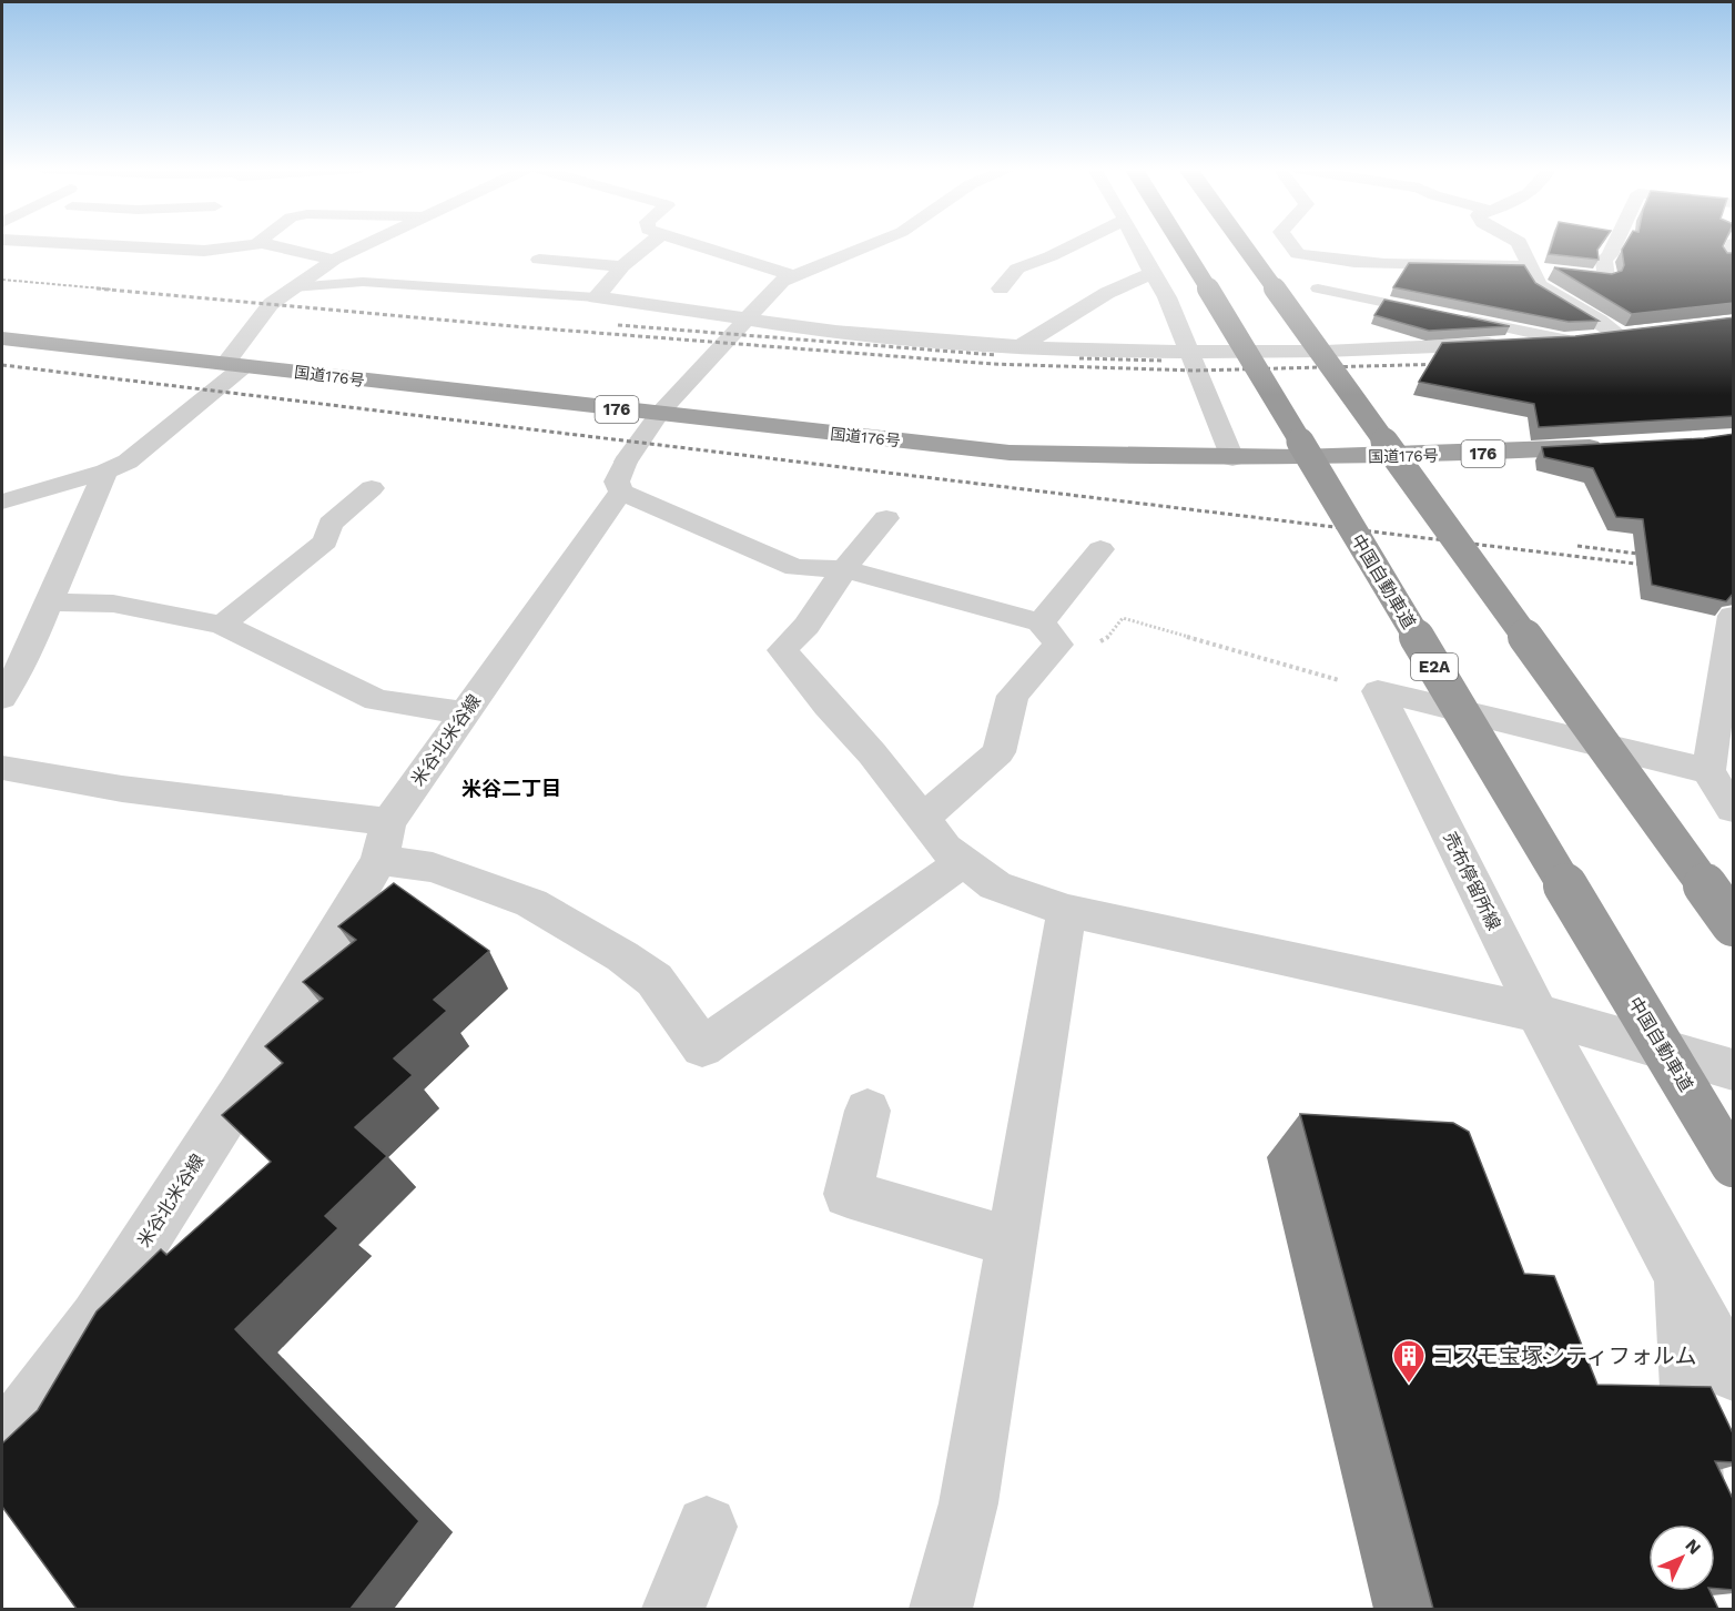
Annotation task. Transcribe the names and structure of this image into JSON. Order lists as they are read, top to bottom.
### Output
{
  "streets": {
    "highway": [
      "国道176号",
      "176",
      "中国自動車道",
      "E2A"
    ],
    "street": ["米谷北米谷線", "売布停留所線"]
  },
  "crossings": [
    ["国道176号", "米谷北米谷線"]
  ],
  "districts": ["米谷二丁目"],
  "places": {
    "building": ["コスモ宝塚シティフォルム"]
  },
  "north": "top right"
}
